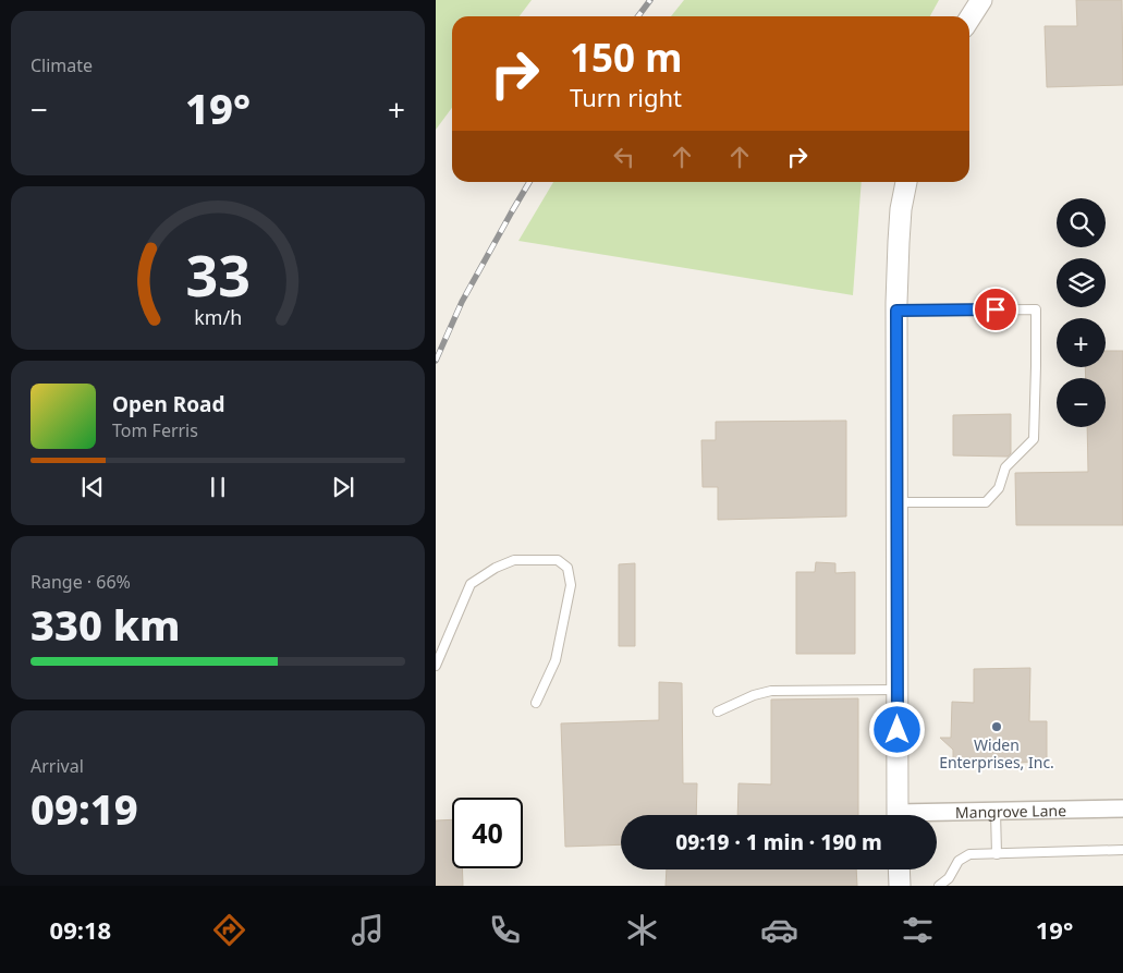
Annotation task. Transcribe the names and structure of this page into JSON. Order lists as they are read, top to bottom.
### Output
{
  "streets": {
    "street": ["Mangrove Lane"]
  },
  "places": ["Widen Enterprises, Inc."],
  "page": {
    "tile": [
      "Climate",
      ["Range · 66%", "330 km"],
      ["Arrival", "09:19"]
    ],
    "turn": ["150 m", "Turn right"],
    "heat": ["−", "19°", "+"],
    "map_buttons": ["+", "−"],
    "song": ["Open Road", "Tom Ferris"],
    "limit": "40",
    "trip": "09:19 · 1 min · 190 m",
    "tabs": ["09:18", "19°"],
    "gauge": ["33", "km/h"]
  }
}
